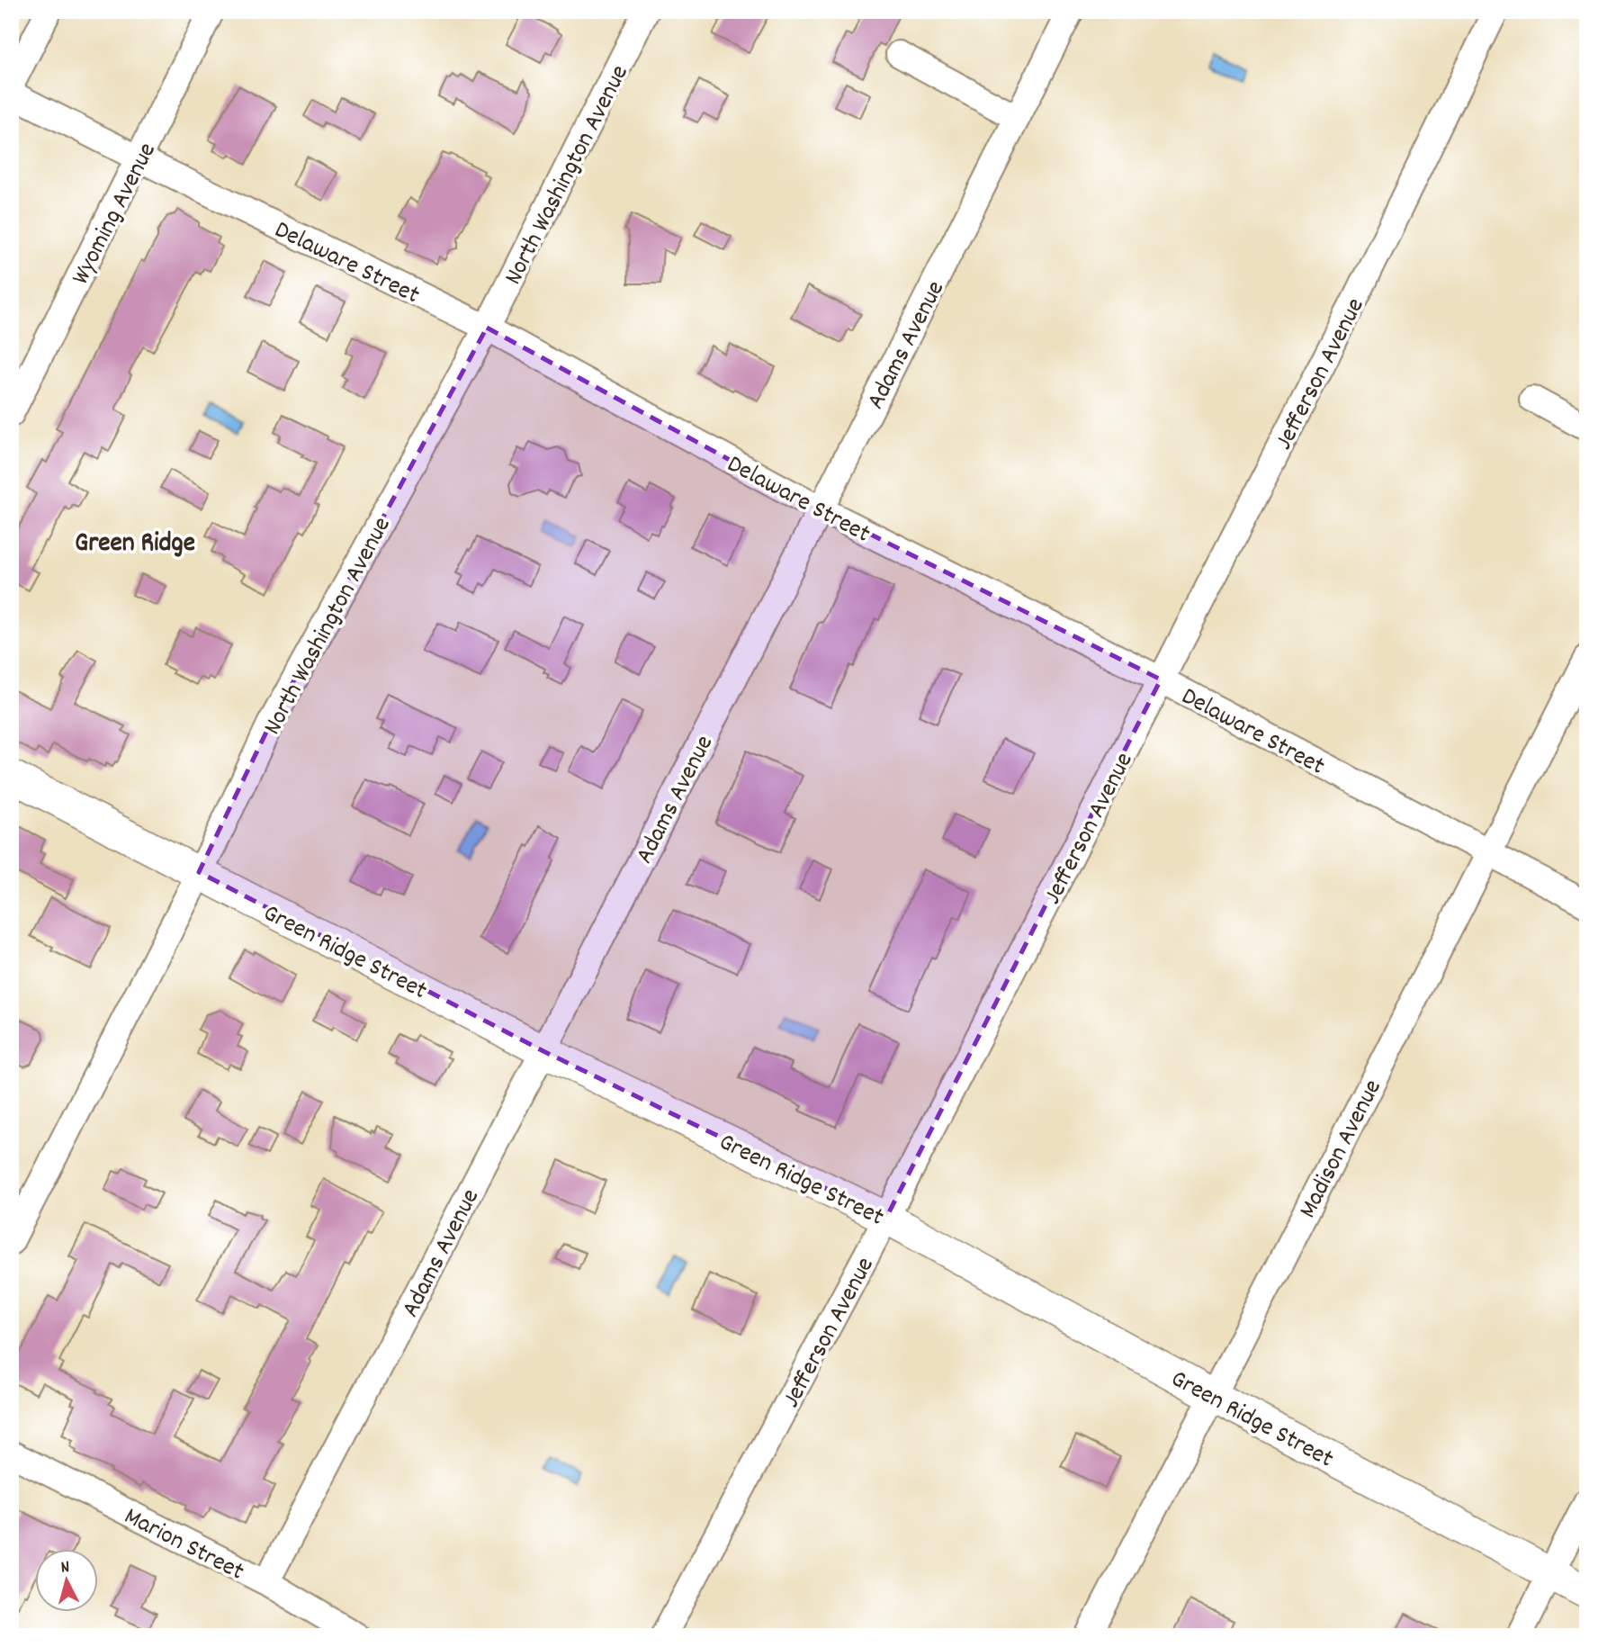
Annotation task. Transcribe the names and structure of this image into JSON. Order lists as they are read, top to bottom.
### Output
{
  "streets": {
    "main road": ["Green Ridge Street"],
    "street": [
      "North Washington Avenue",
      "Wyoming Avenue",
      "Delaware Street",
      "Adams Avenue",
      "Jefferson Avenue",
      "Madison Avenue",
      "Marion Street"
    ]
  },
  "crossings": [
    ["North Washington Avenue", "Delaware Street"],
    ["North Washington Avenue", "Green Ridge Street"],
    ["Wyoming Avenue", "Delaware Street"],
    ["Delaware Street", "Adams Avenue"],
    ["Delaware Street", "Jefferson Avenue"],
    ["Delaware Street", "Madison Avenue"],
    ["Adams Avenue", "Green Ridge Street"],
    ["Adams Avenue", "Marion Street"],
    ["Jefferson Avenue", "Green Ridge Street"],
    ["Green Ridge Street", "Madison Avenue"]
  ],
  "districts": ["Green Ridge"],
  "north": "top"
}
